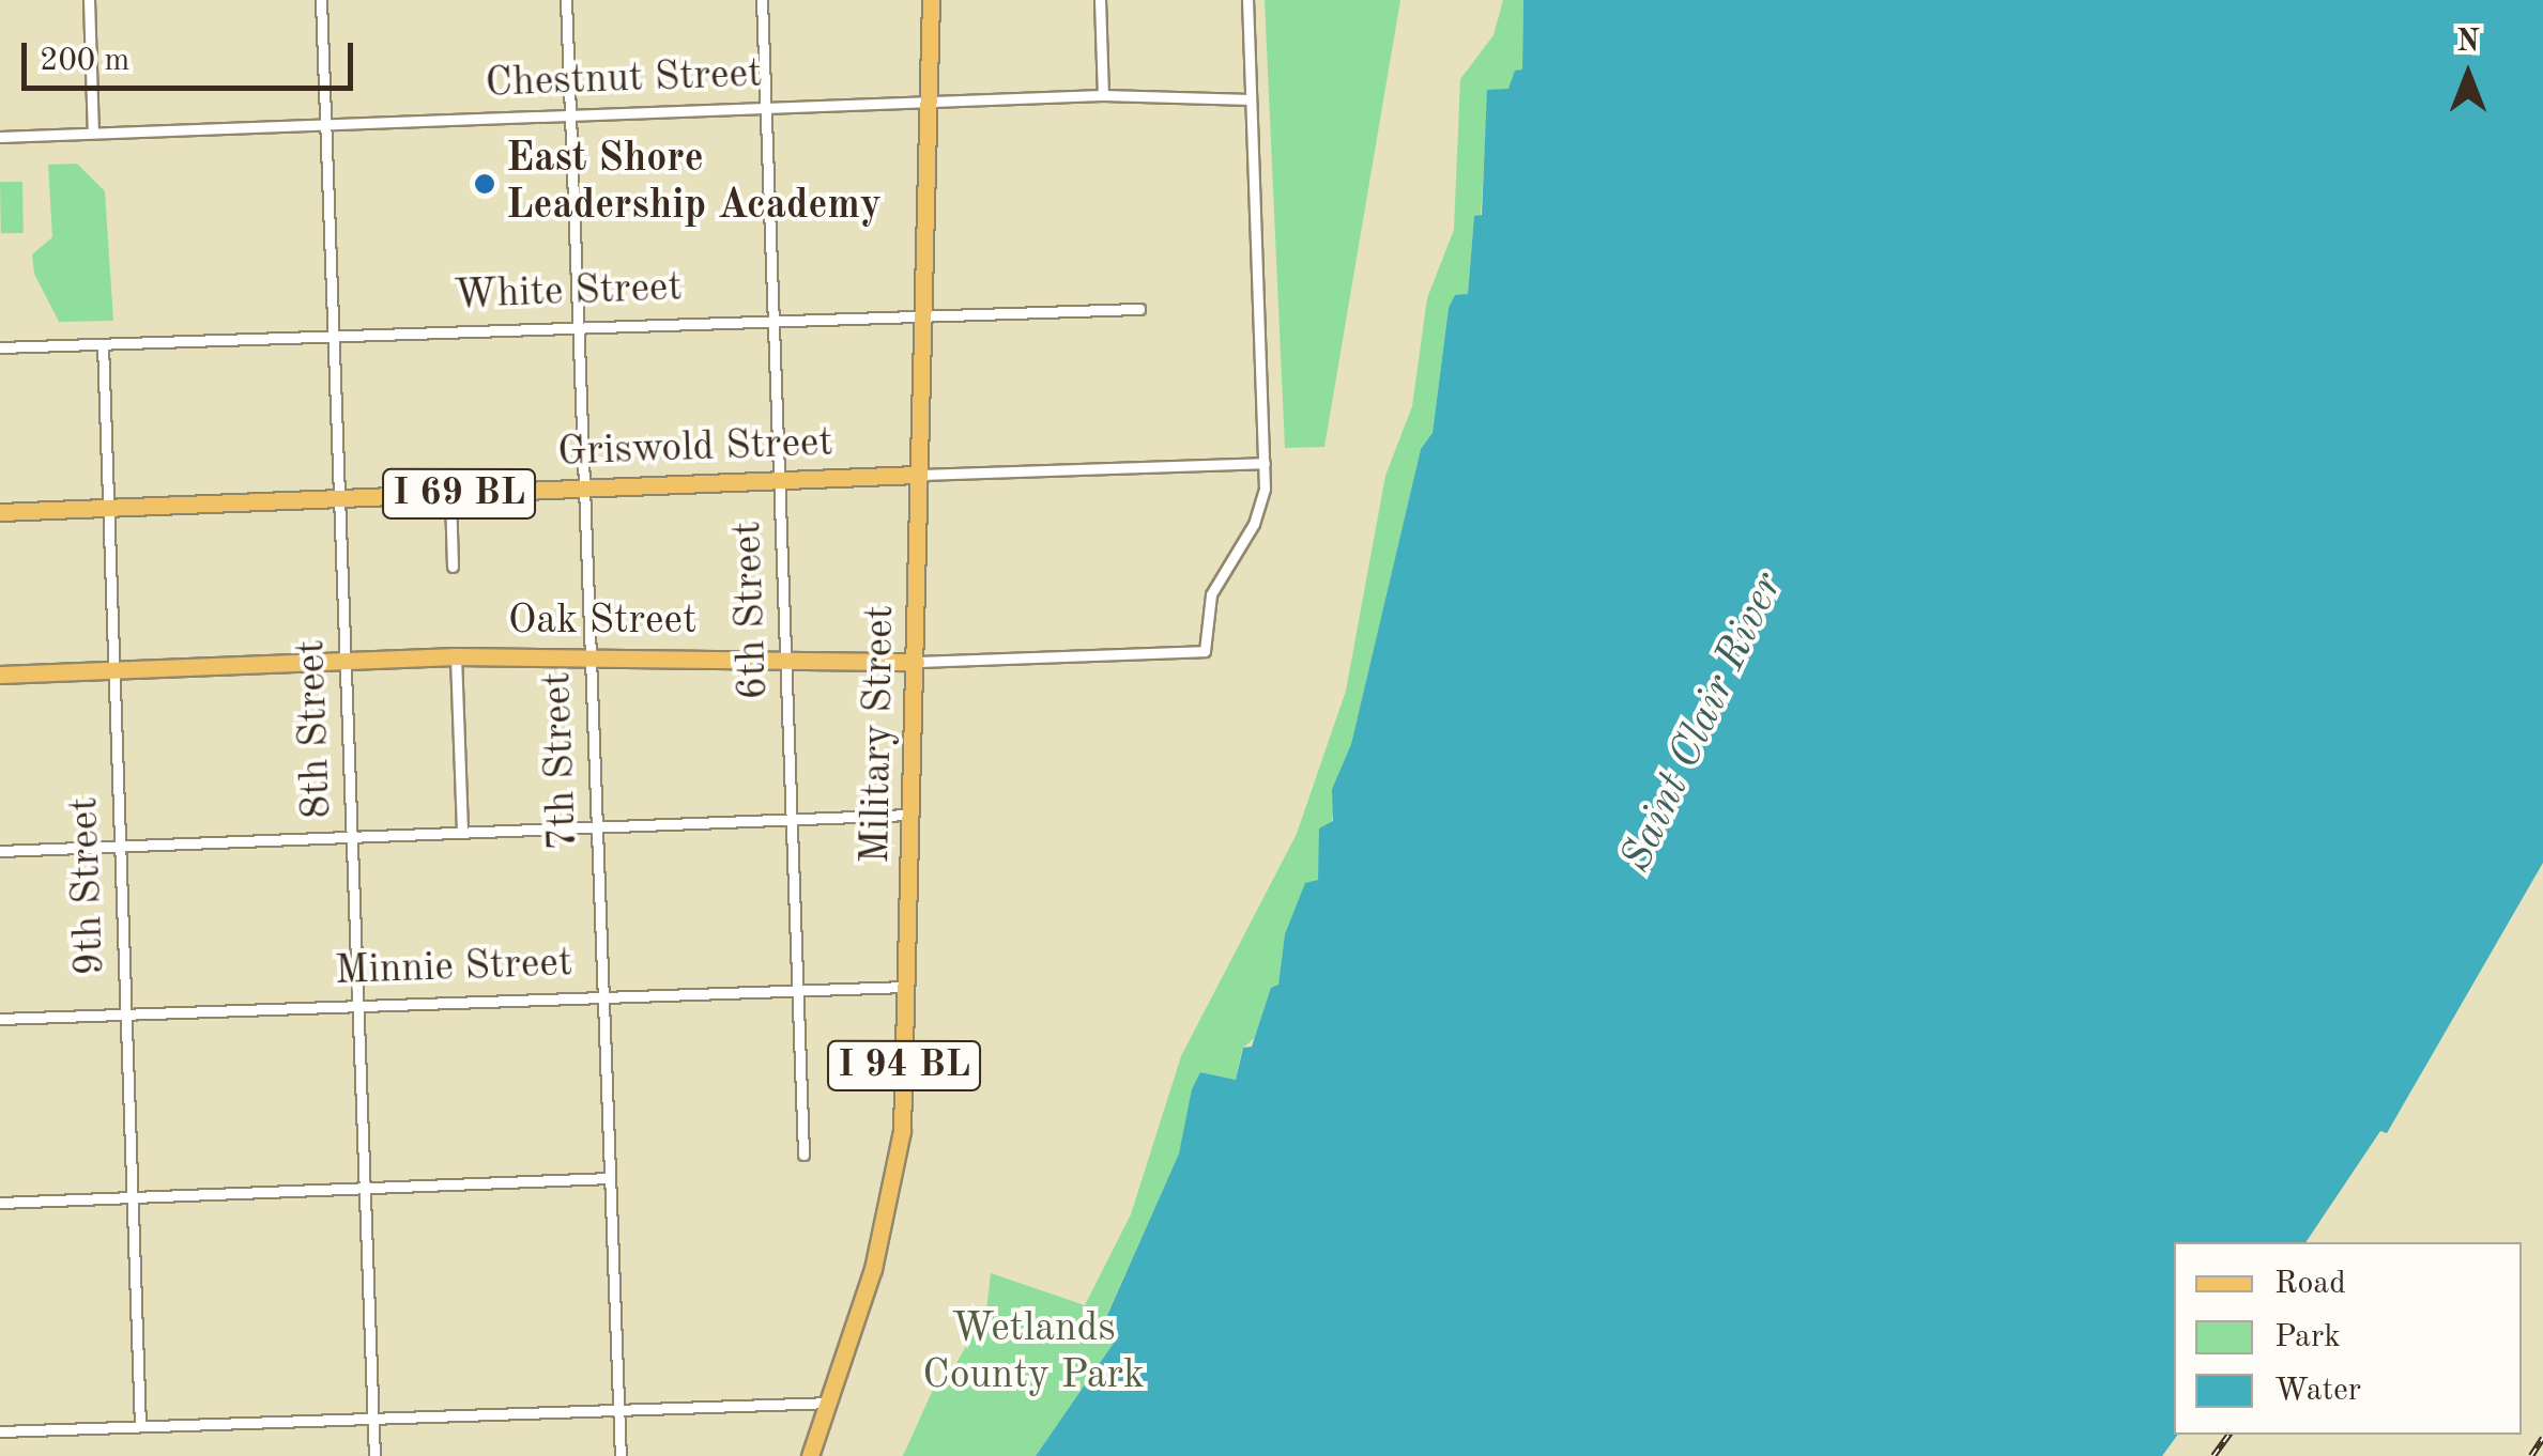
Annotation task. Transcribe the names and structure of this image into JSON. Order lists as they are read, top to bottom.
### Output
{
  "streets": {
    "main road": [
      "Griswold Street",
      "I 69 BL",
      "Oak Street",
      "Military Street",
      "I 94 BL"
    ],
    "street": [
      "Chestnut Street",
      "White Street",
      "6th Street",
      "8th Street",
      "7th Street",
      "9th Street",
      "Minnie Street"
    ]
  },
  "crossings": [
    ["Chestnut Street", "6th Street"],
    ["Chestnut Street", "8th Street"],
    ["Chestnut Street", "Military Street"],
    ["Chestnut Street", "7th Street"],
    ["White Street", "6th Street"],
    ["White Street", "8th Street"],
    ["White Street", "Military Street"],
    ["White Street", "7th Street"],
    ["White Street", "9th Street"],
    ["Griswold Street", "6th Street"],
    ["Griswold Street", "Oak Street"],
    ["Griswold Street", "8th Street"],
    ["Griswold Street", "Military Street"],
    ["Griswold Street", "7th Street"],
    ["Griswold Street", "9th Street"],
    ["6th Street", "Oak Street"],
    ["6th Street", "Minnie Street"],
    ["Oak Street", "8th Street"],
    ["Oak Street", "Military Street"],
    ["Oak Street", "7th Street"],
    ["Oak Street", "9th Street"],
    ["8th Street", "Minnie Street"],
    ["Military Street", "Minnie Street"],
    ["7th Street", "Minnie Street"],
    ["9th Street", "Minnie Street"]
  ],
  "water": ["Saint Clair River"],
  "parks": ["Wetlands County Park"],
  "places": ["East Shore Leadership Academy"],
  "legend": ["Road", "Park", "Water"],
  "scale_bar": "200 m",
  "north": "top"
}
